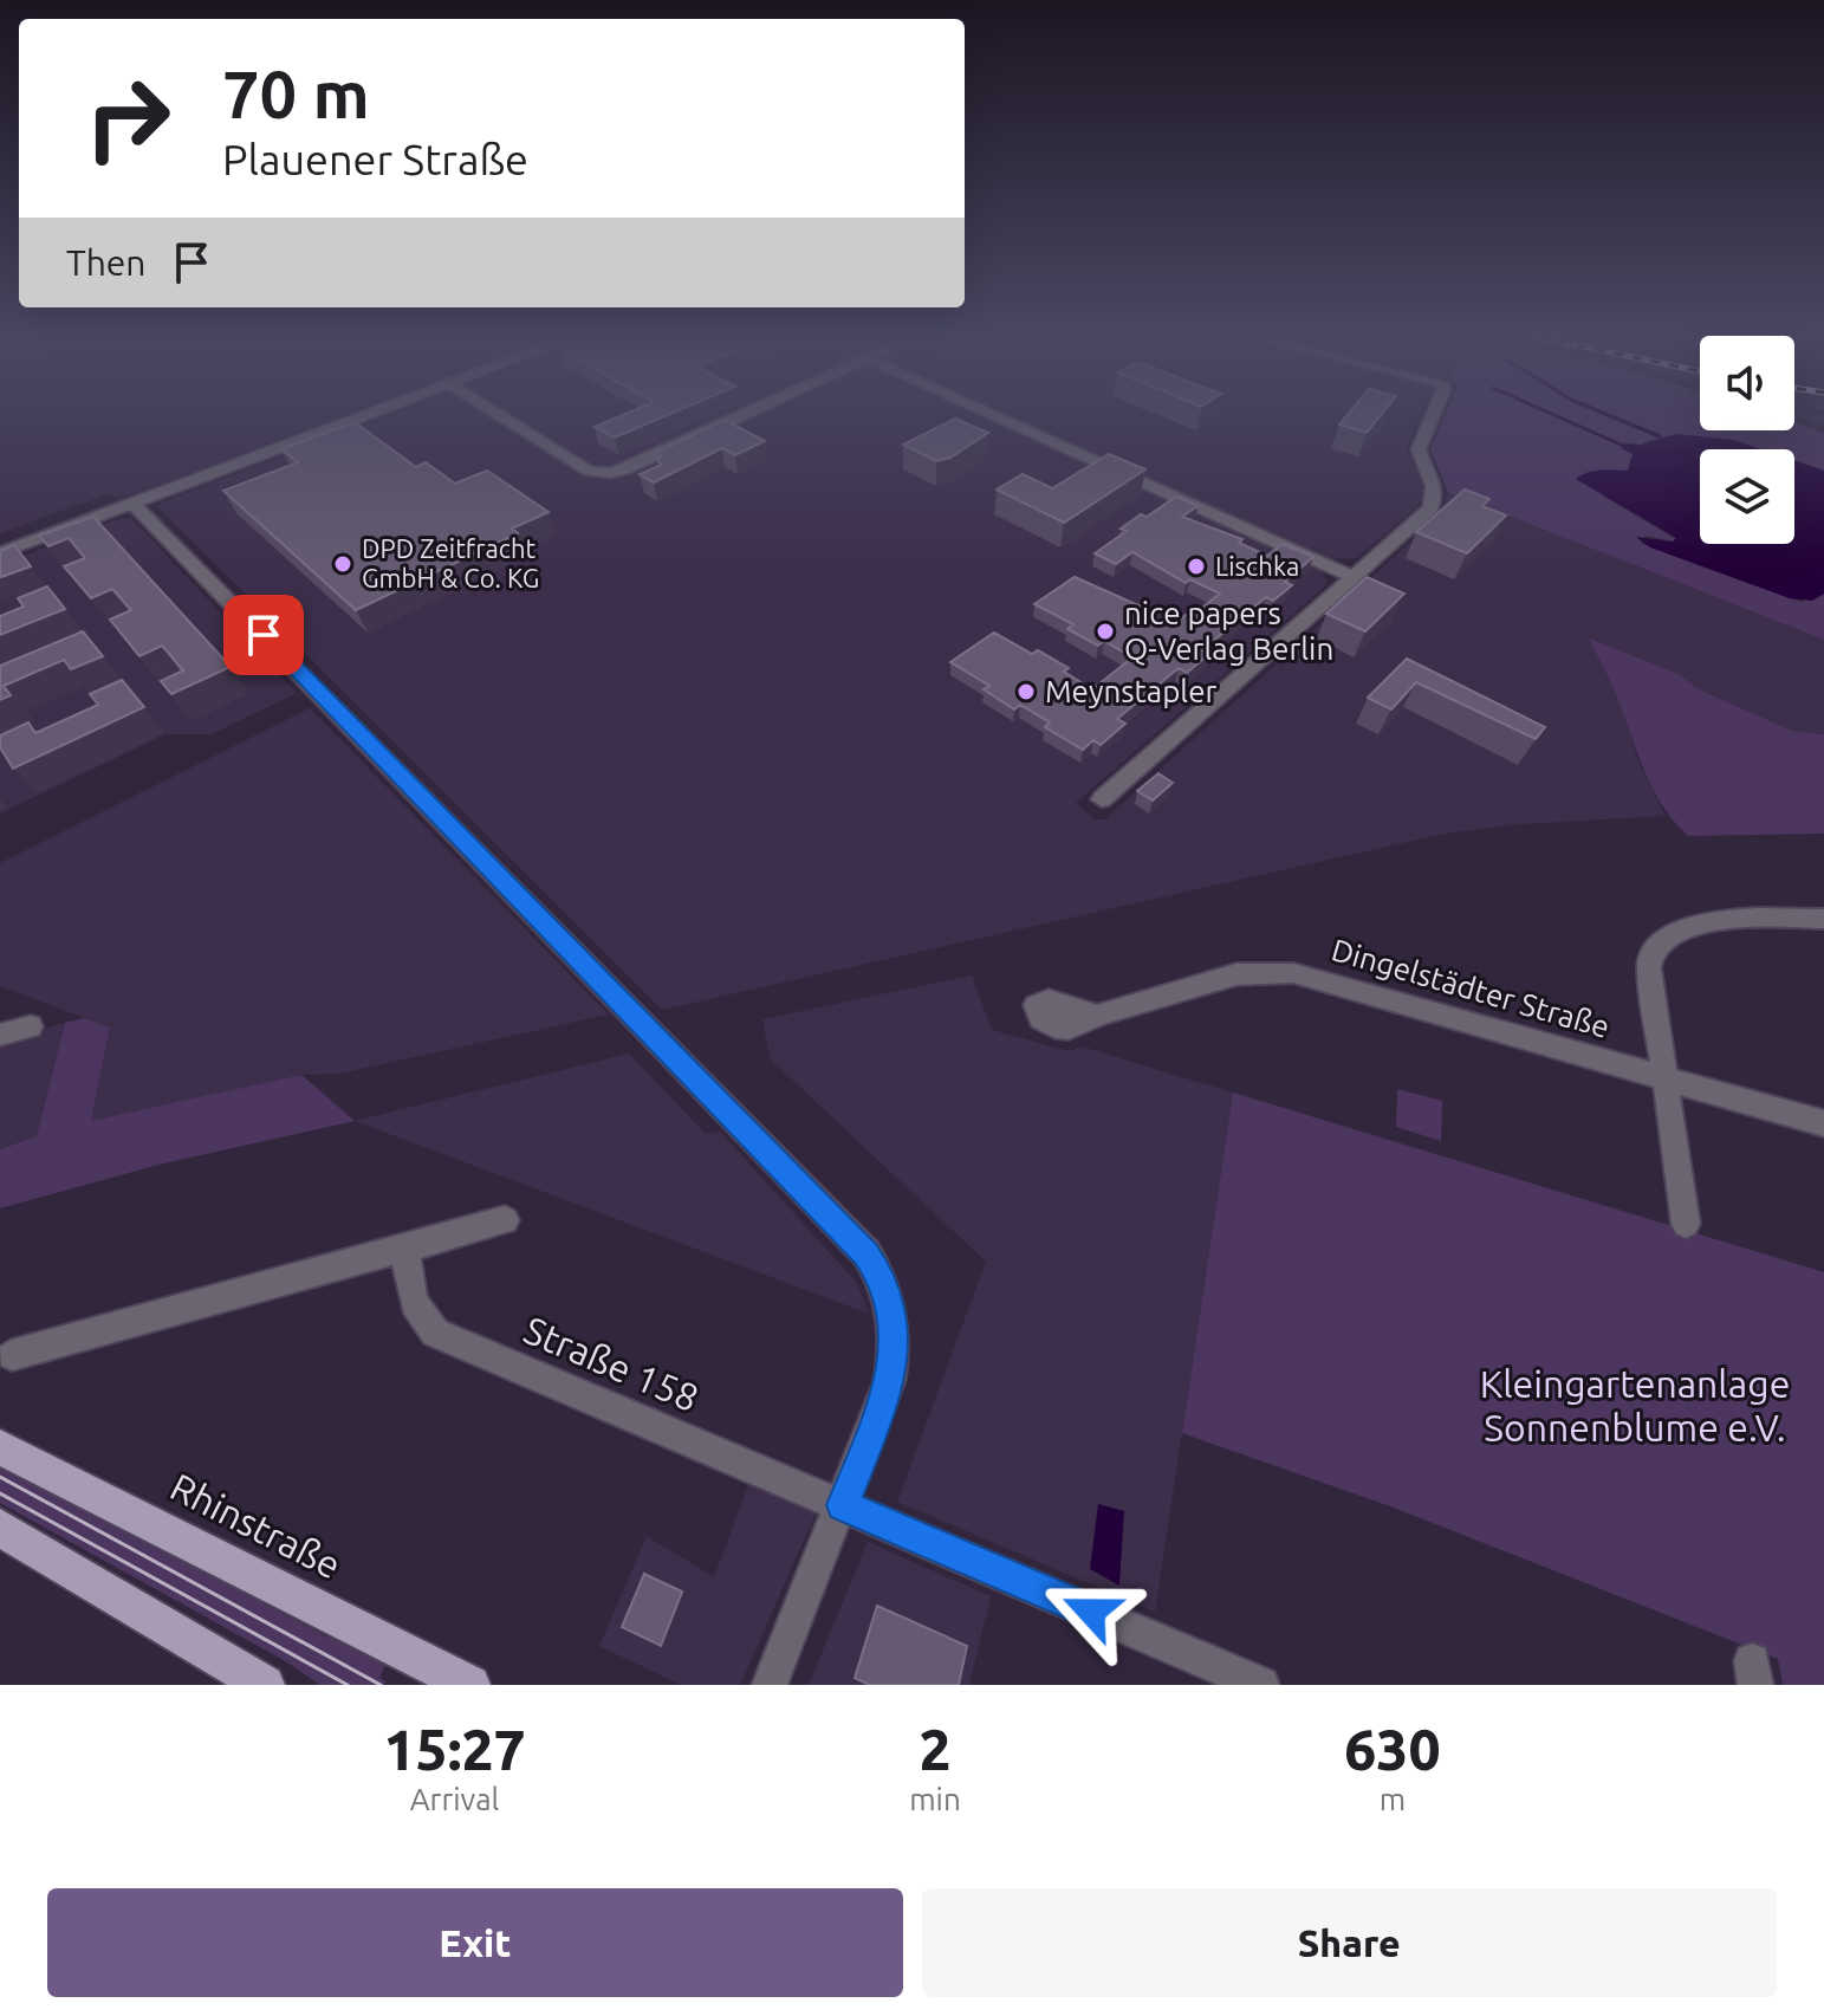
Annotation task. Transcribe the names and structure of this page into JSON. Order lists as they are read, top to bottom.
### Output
{
  "streets": {
    "main road": ["Rhinstraße"],
    "street": ["Dingelstädter Straße", "Straße 158"]
  },
  "parks": ["Kleingartenanlage Sonnenblume e.V."],
  "places": [
    "DPD Zeitfracht GmbH & Co. KG",
    "Lischka",
    "nice papers Q-Verlag Berlin",
    "Meynstapler"
  ],
  "page": {
    "turn": ["70 m", "Plauener Straße"],
    "then": "Then",
    "eta": [
      "15:27",
      "Arrival",
      "2",
      "min",
      "630",
      "m"
    ],
    "buttons": ["Exit", "Share"]
  }
}
